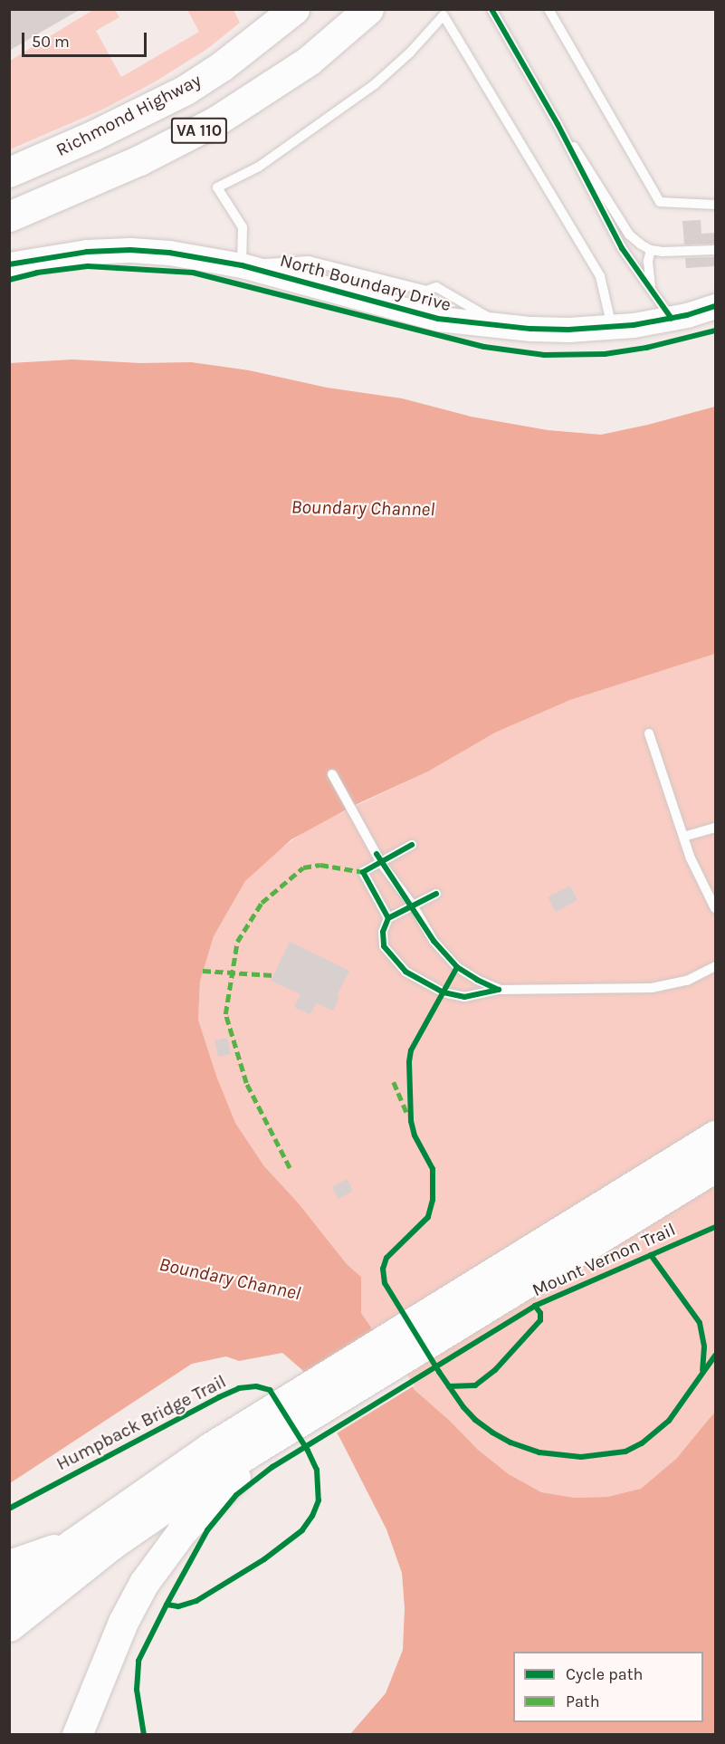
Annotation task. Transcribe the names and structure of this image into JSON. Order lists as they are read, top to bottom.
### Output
{
  "streets": {
    "highway": ["Richmond Highway", "VA 110"],
    "street": ["North Boundary Drive"],
    "cycle path": ["Mount Vernon Trail", "Humpback Bridge Trail"]
  },
  "water": ["Boundary Channel"],
  "legend": ["Cycle path", "Path"],
  "scale_bar": "50 m"
}
